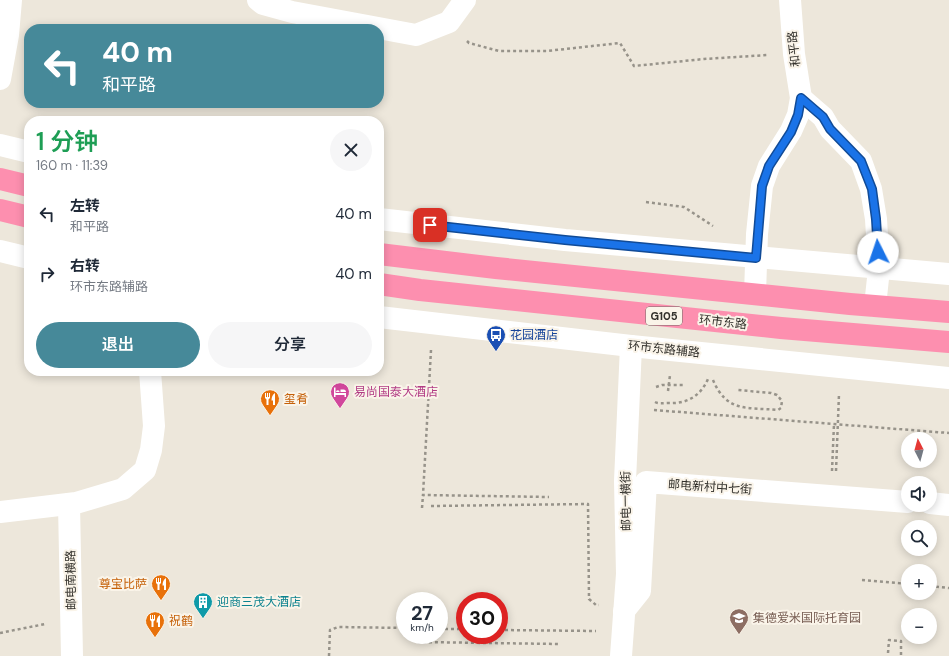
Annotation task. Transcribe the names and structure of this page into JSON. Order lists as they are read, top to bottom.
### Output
{
  "streets": {
    "highway": ["G105", "环市东路"],
    "street": [
      "和平路",
      "环市东路辅路",
      "邮电新村中七街",
      "邮电一横街",
      "邮电南横路"
    ]
  },
  "crossings": [
    ["环市东路辅路", "邮电一横街"],
    ["邮电新村中七街", "邮电一横街"]
  ],
  "places": {
    "bus stop": ["花园酒店"],
    "hotel": ["易尚国泰大酒店"],
    "restaurant": ["玺肴", "尊宝比萨", "祝鹤"],
    "building": ["迎商三茂大酒店"],
    "school or university": ["集德爱米国际托育园"]
  },
  "north": "top",
  "page": {
    "turn": ["40 m", "和平路"],
    "heading": ["1 分钟", "160 m · 11:39"],
    "list": [
      {
        "name": "左转",
        "note": "和平路",
        "value": "40 m"
      },
      {
        "name": "右转",
        "note": "环市东路辅路",
        "value": "40 m"
      }
    ],
    "buttons": ["退出", "分享"],
    "map_buttons": ["+", "−"],
    "speed": "27 km/h",
    "limit": "30"
  }
}
